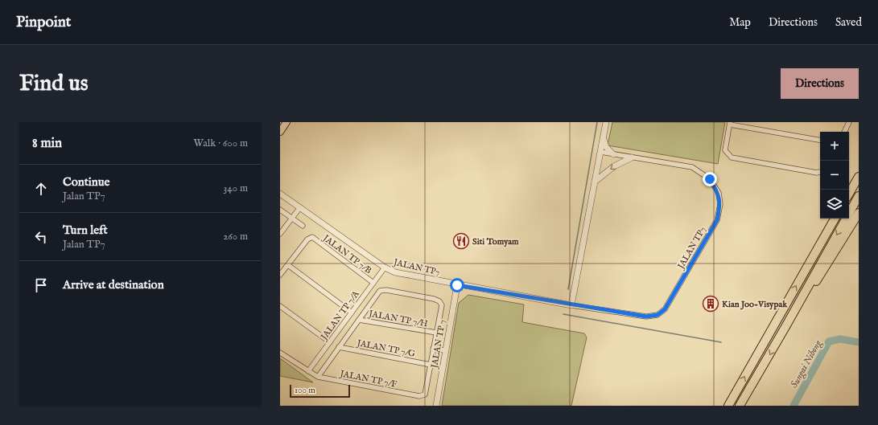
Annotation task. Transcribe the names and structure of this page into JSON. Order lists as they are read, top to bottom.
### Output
{
  "streets": {
    "street": [
      "JALAN TP7",
      "JALAN TP 7/B",
      "JALAN TP 7/A",
      "JALAN TP 7/H",
      "JALAN TP 7",
      "JALAN TP 7/G",
      "JALAN TP 7/F"
    ]
  },
  "crossings": [
    ["JALAN TP7", "JALAN TP 7/A"],
    ["JALAN TP7", "JALAN TP 7"],
    ["JALAN TP 7/B", "JALAN TP 7/A"],
    ["JALAN TP 7/A", "JALAN TP 7/F"],
    ["JALAN TP 7/G", "JALAN TP 7/F"]
  ],
  "water": ["Sungai Nibong"],
  "places": {
    "restaurant": ["Siti Tomyam"],
    "building": ["Kian Joo-Visypak"]
  },
  "scale_bar": "100 m",
  "page": {
    "header": "Pinpoint",
    "nav": ["Map", "Directions", "Saved"],
    "buttons": "Directions",
    "title": "Find us",
    "heading": ["8 min", "Walk · 600 m"],
    "map_buttons": ["+", "−"],
    "list": [
      ["Continue", "Jalan TP7", "340 m"],
      ["Turn left", "Jalan TP7", "260 m"],
      "Arrive at destination"
    ],
    "scale": "100 m"
  }
}
